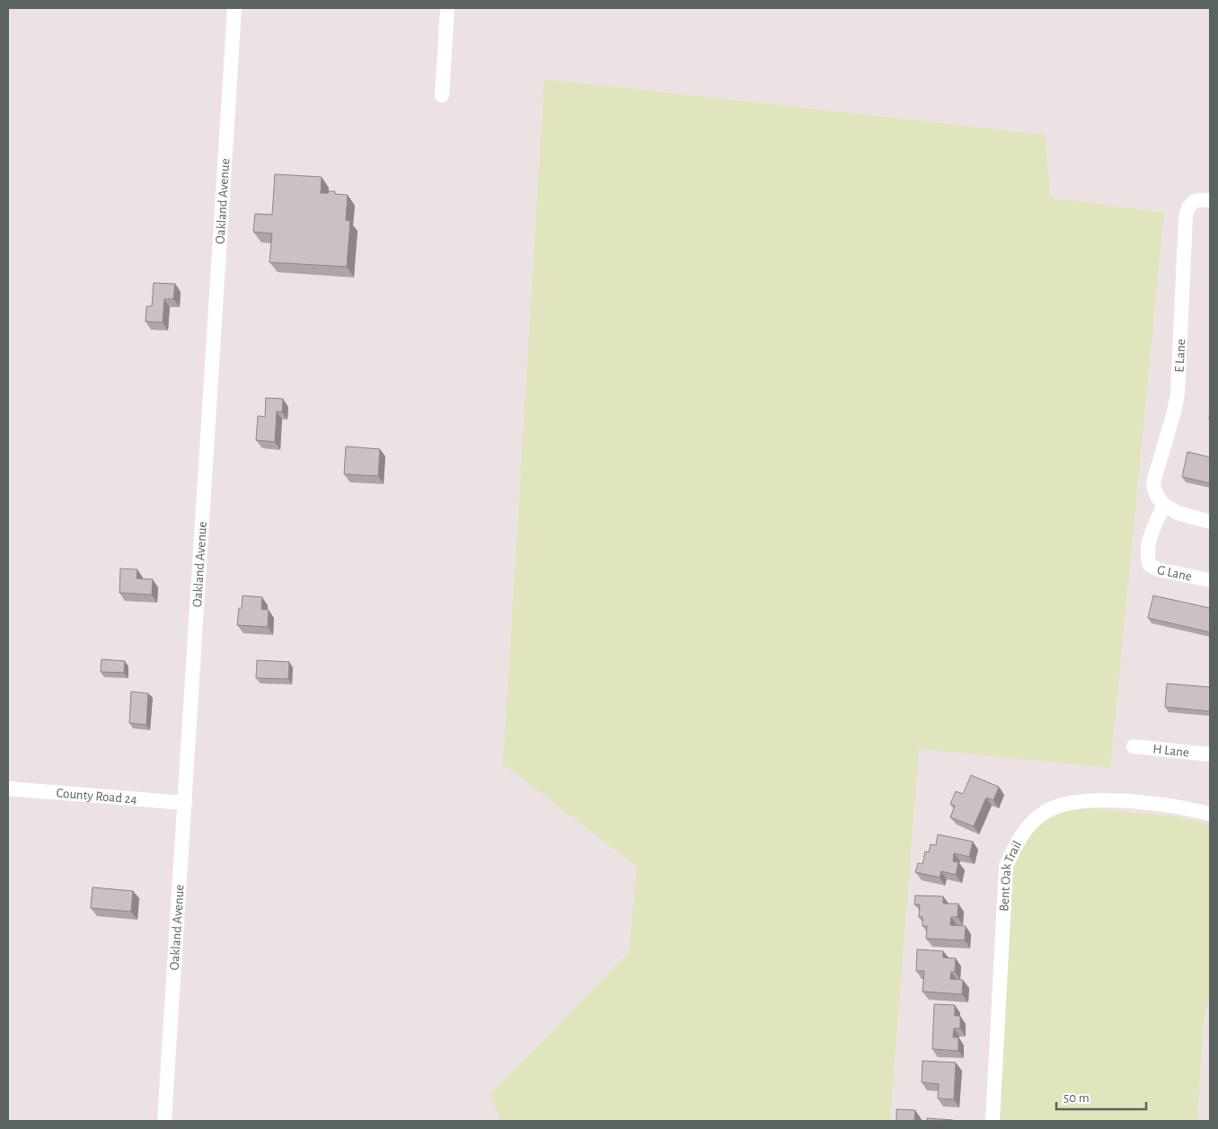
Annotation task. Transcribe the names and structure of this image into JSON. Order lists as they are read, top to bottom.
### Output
{
  "streets": {
    "street": [
      "Oakland Avenue",
      "E Lane",
      "G Lane",
      "H Lane",
      "County Road 24",
      "Bent Oak Trail"
    ]
  },
  "crossings": [
    ["Oakland Avenue", "County Road 24"],
    ["E Lane", "G Lane"]
  ],
  "scale_bar": "50 m"
}
